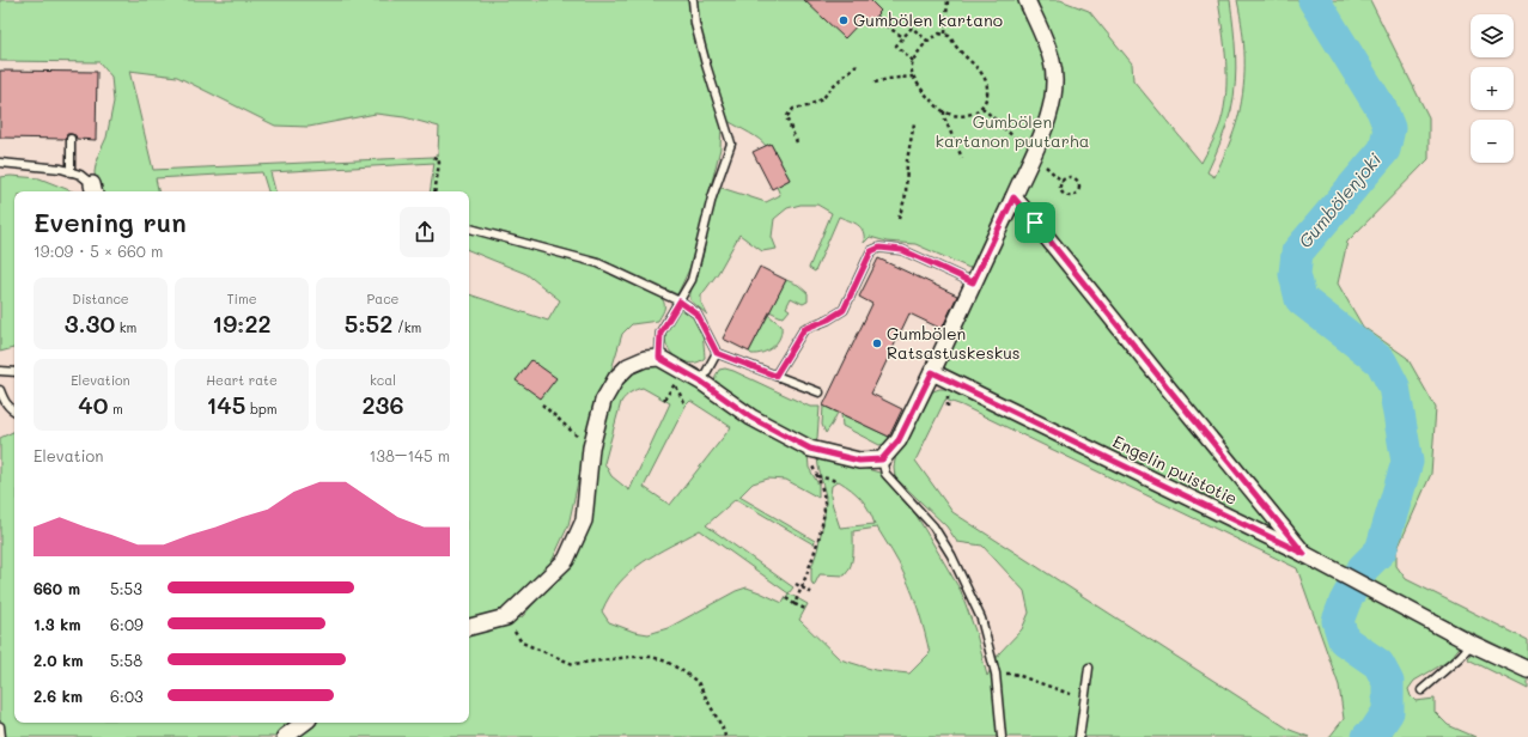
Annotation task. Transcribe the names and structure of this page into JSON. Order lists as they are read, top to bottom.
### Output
{
  "streets": {
    "street": ["Engelin puistotie"]
  },
  "water": ["Gumbölenjoki"],
  "parks": ["Gumbölen kartanon puutarha"],
  "places": ["Gumbölen kartano", "Gumbölen Ratsastuskeskus"],
  "page": {
    "map_buttons": ["+", "−"],
    "heading": ["Evening run", "19:09 · 5 × 660 m"],
    "stats": [
      ["Distance", "3.30 km"],
      ["Time", "19:22"],
      ["Pace", "5:52 /km"],
      ["Elevation", "40 m"],
      ["Heart rate", "145 bpm"],
      ["kcal", "236"]
    ],
    "chart": ["Elevation", "138–145 m"],
    "list": [
      {
        "name": "660 m",
        "note": "5:53"
      },
      {
        "name": "1.3 km",
        "note": "6:09"
      },
      {
        "name": "2.0 km",
        "note": "5:58"
      },
      {
        "name": "2.6 km",
        "note": "6:03"
      }
    ]
  }
}
